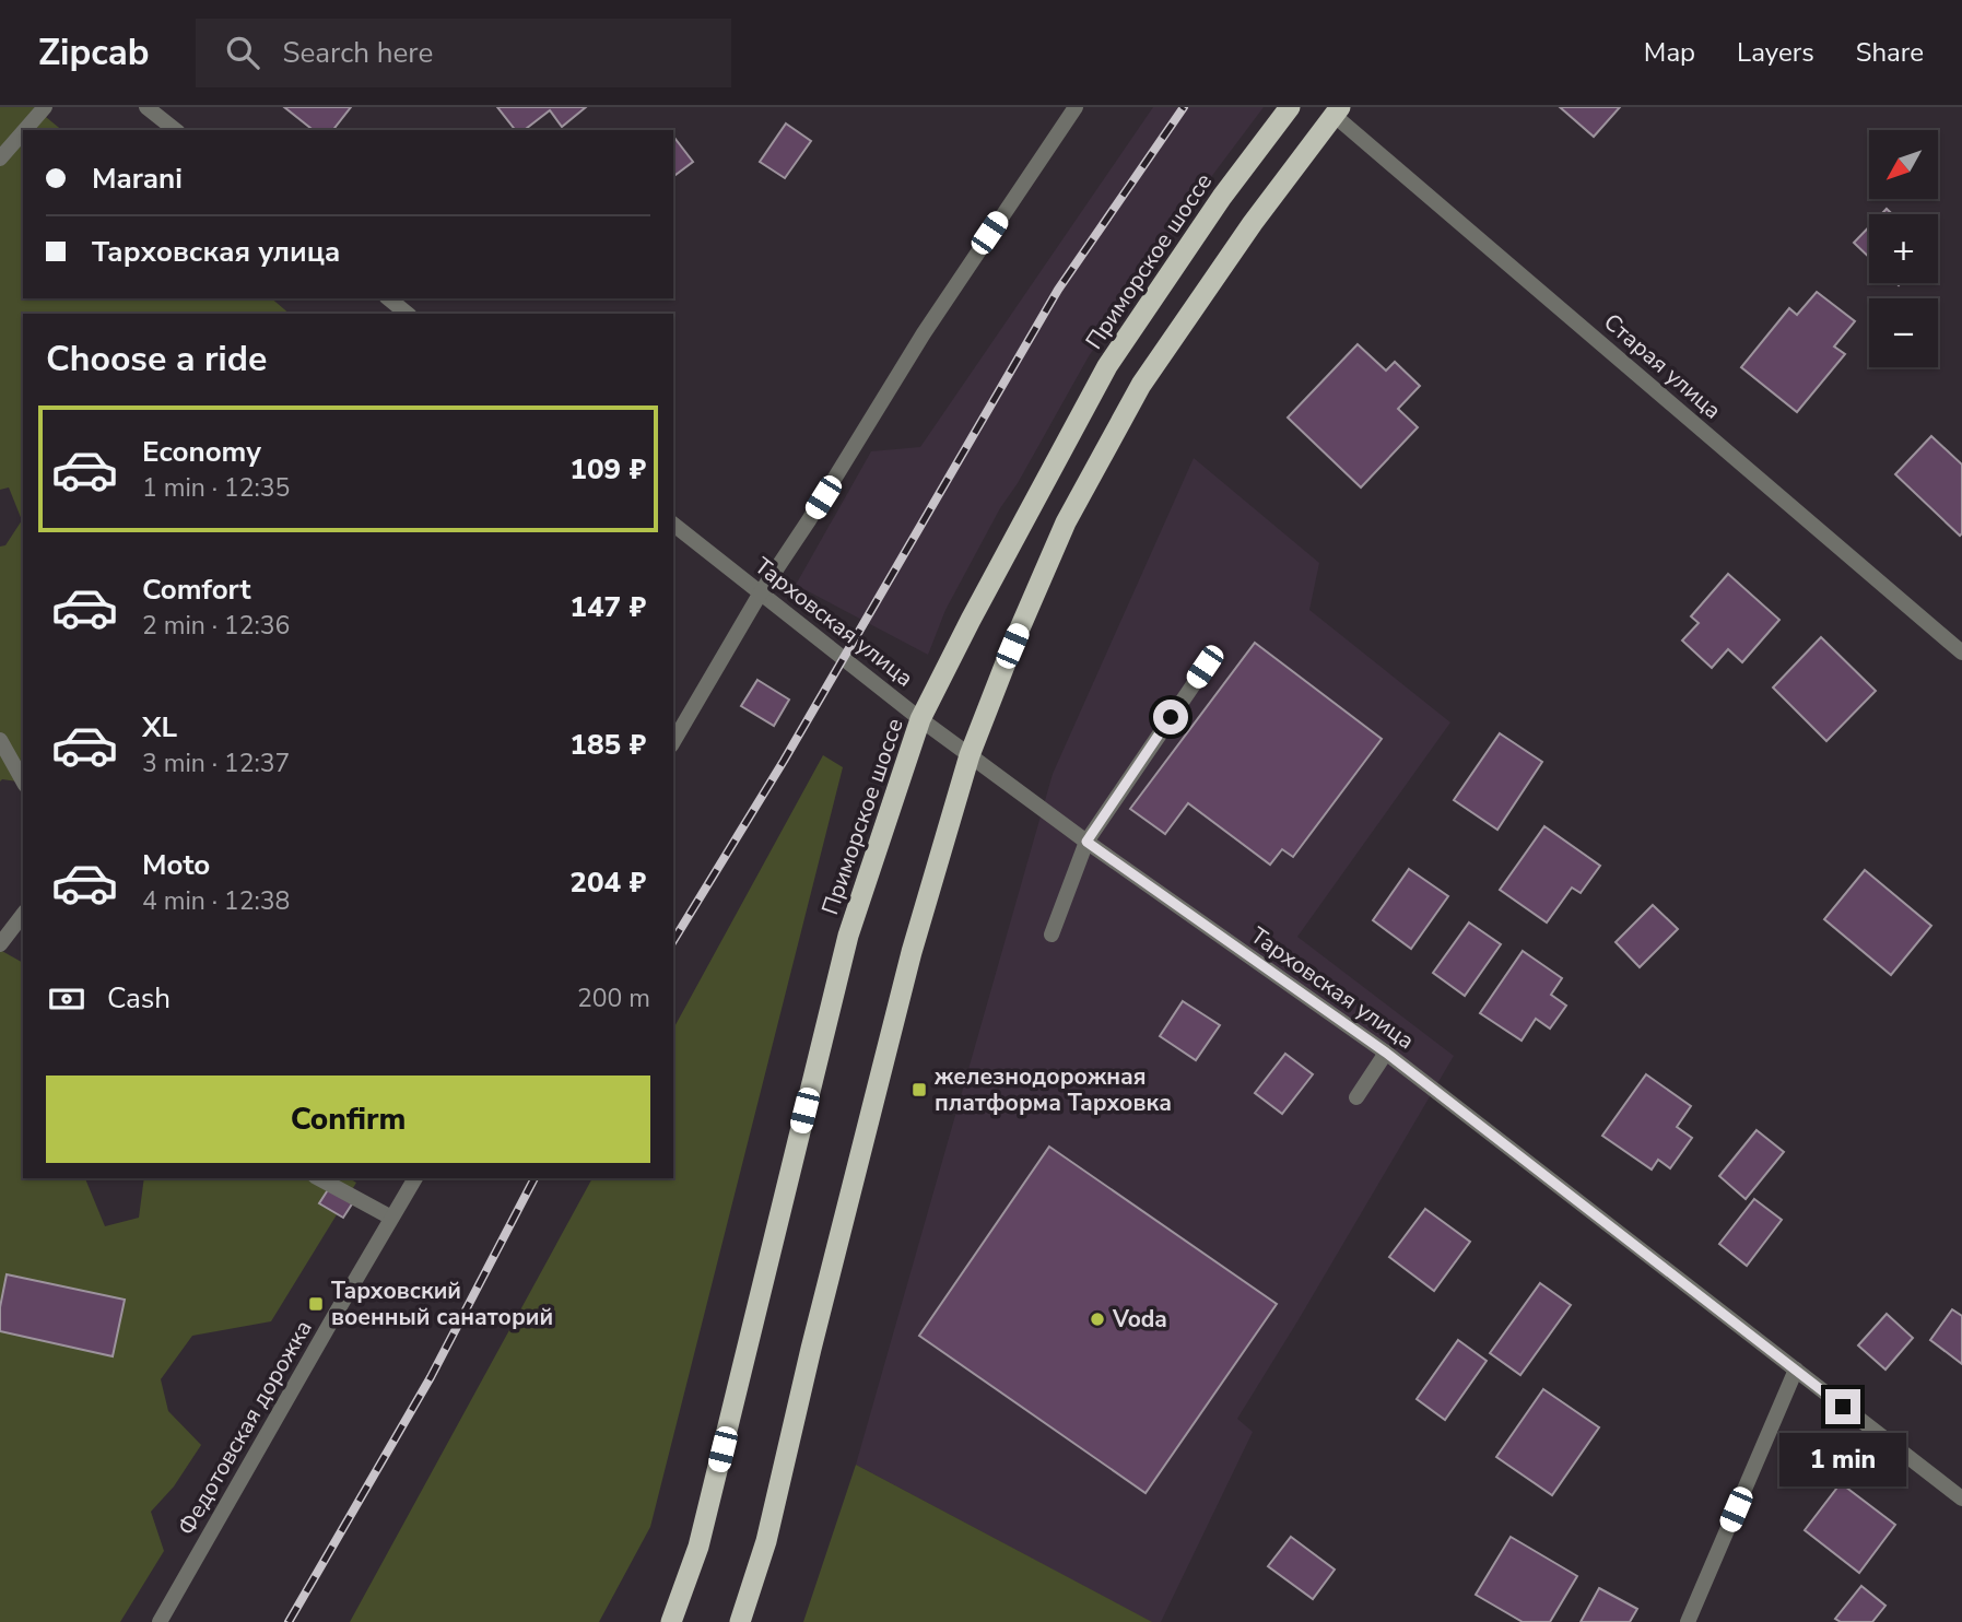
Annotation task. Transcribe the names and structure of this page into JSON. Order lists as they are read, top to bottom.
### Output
{
  "streets": {
    "highway": ["Приморское шоссе"],
    "street": ["Старая улица", "Тарховская улица", "Федотовская дорожка"]
  },
  "crossings": [
    ["Приморское шоссе", "Тарховская улица"]
  ],
  "places": {
    "transit": ["железнодорожная платформа Тарховка", "Тарховский военный санаторий"],
    "other": ["Voda"]
  },
  "north": "bottom left",
  "page": {
    "header": "Zipcab",
    "search": "Search here",
    "nav": ["Map", "Layers", "Share"],
    "map_buttons": ["+", "−"],
    "banner": ["Marani", "Тарховская улица"],
    "heading": "Choose a ride",
    "list": [
      {
        "name": "Economy",
        "note": "1 min · 12:35",
        "value": "109 ₽"
      },
      {
        "name": "Comfort",
        "note": "2 min · 12:36",
        "value": "147 ₽"
      },
      {
        "name": "XL",
        "note": "3 min · 12:37",
        "value": "185 ₽"
      },
      {
        "name": "Moto",
        "note": "4 min · 12:38",
        "value": "204 ₽"
      }
    ],
    "pay": ["Cash", "200 m"],
    "buttons": "Confirm",
    "bubble": "1 min"
  }
}
